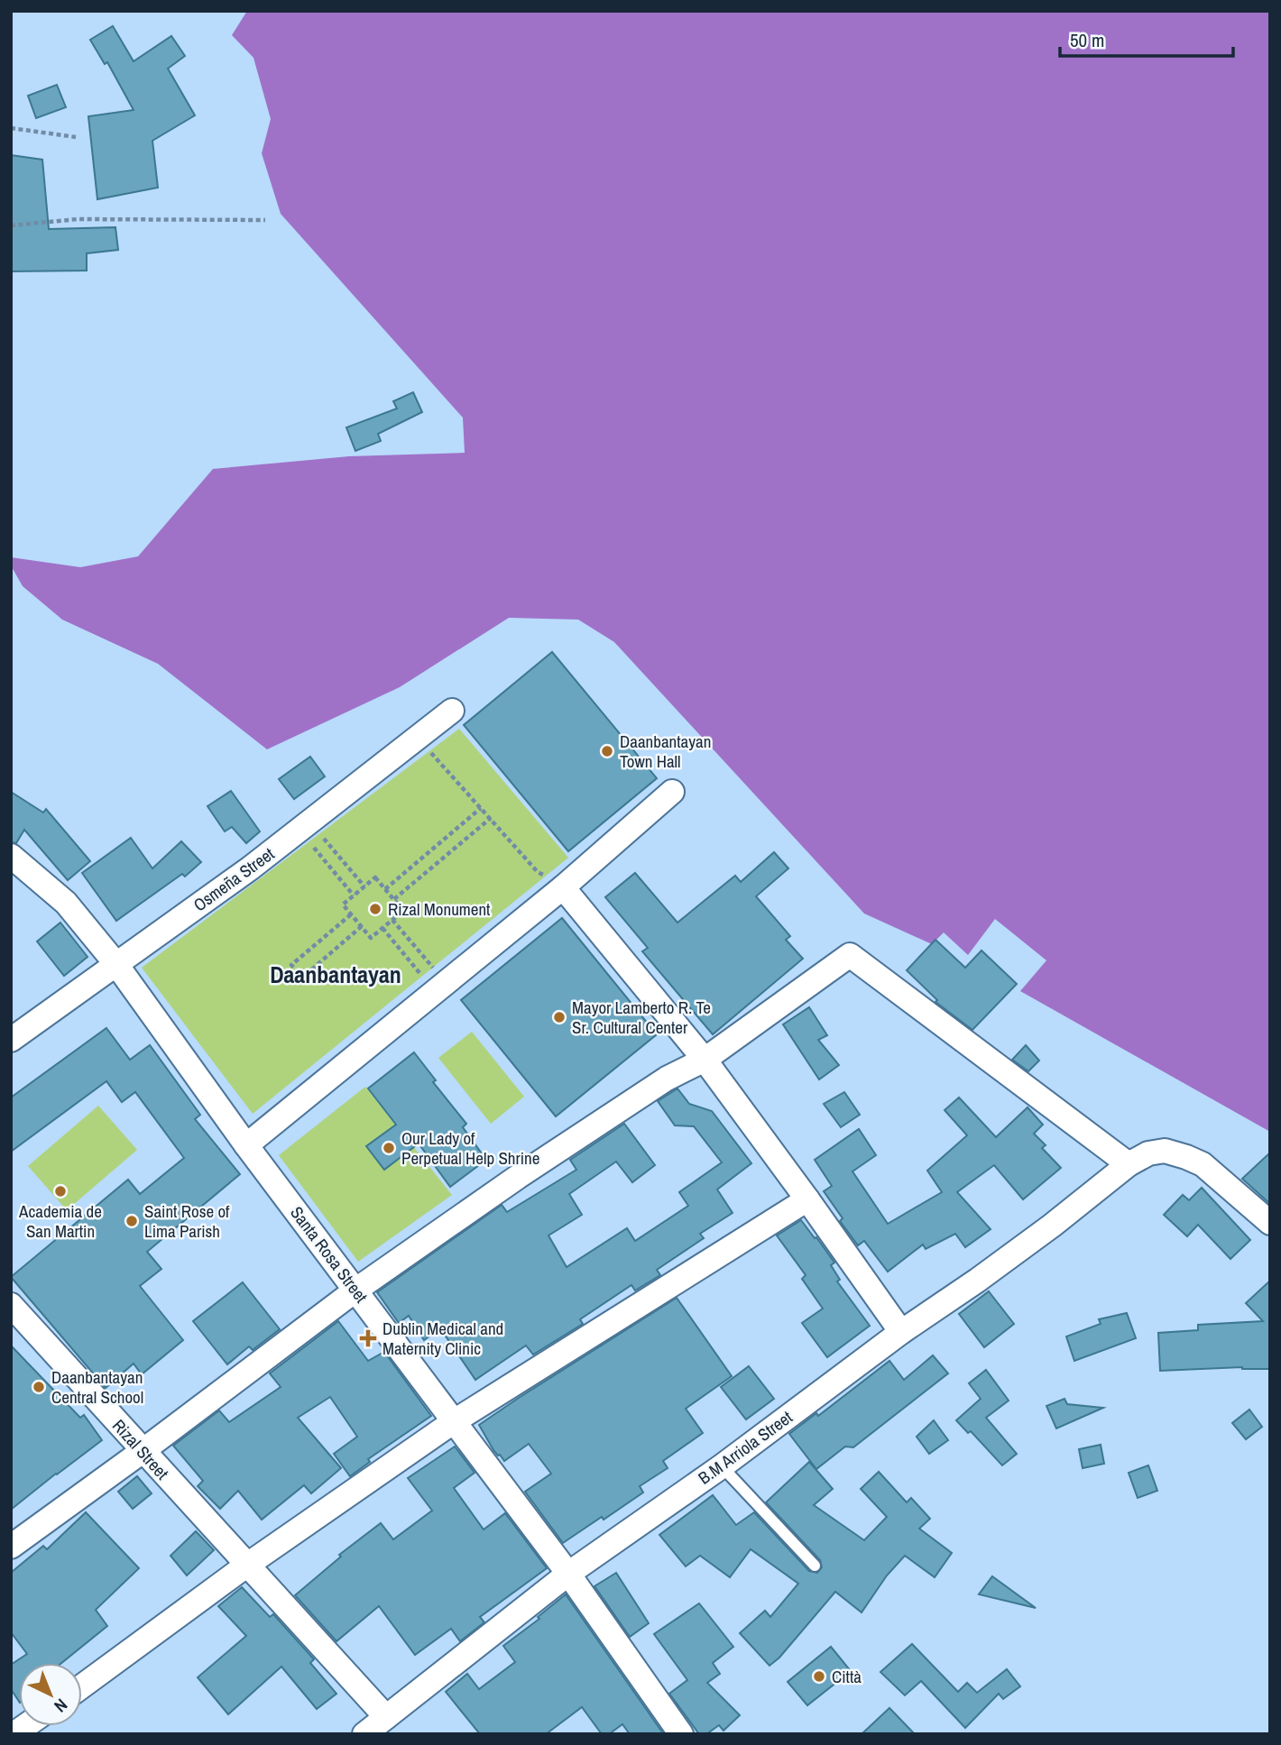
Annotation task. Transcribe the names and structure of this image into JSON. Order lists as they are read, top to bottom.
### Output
{
  "streets": {
    "street": [
      "Osmeña Street",
      "Santa Rosa Street",
      "B.M Arriola Street",
      "Rizal Street"
    ]
  },
  "crossings": [
    ["Osmeña Street", "Santa Rosa Street"],
    ["Santa Rosa Street", "B.M Arriola Street"],
    ["B.M Arriola Street", "Rizal Street"]
  ],
  "districts": ["Daanbantayan"],
  "places": {
    "other": [
      "Daanbantayan Town Hall",
      "Rizal Monument",
      "Mayor Lamberto R. Te Sr. Cultural Center",
      "Our Lady of Perpetual Help Shrine",
      "Academia de San Martin",
      "Saint Rose of Lima Parish",
      "Daanbantayan Central School",
      "Città"
    ],
    "health": ["Dublin Medical and Maternity Clinic"]
  },
  "scale_bar": "50 m",
  "north": "bottom right"
}
